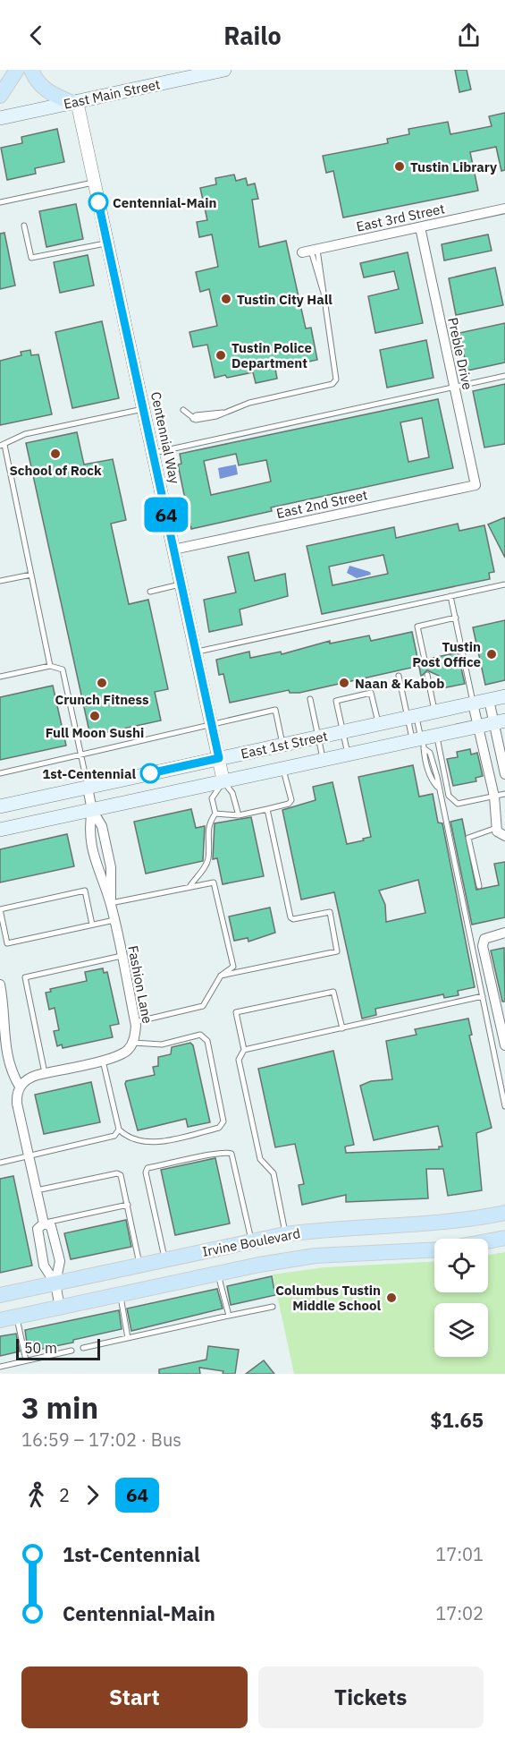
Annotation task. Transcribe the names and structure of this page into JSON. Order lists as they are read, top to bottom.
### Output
{
  "streets": {
    "main road": ["East Main Street", "East 1st Street", "Irvine Boulevard"],
    "street": [
      "East 3rd Street",
      "Preble Drive",
      "Centennial Way",
      "East 2nd Street",
      "Fashion Lane"
    ]
  },
  "crossings": [
    ["East Main Street", "Centennial Way"],
    ["East 3rd Street", "Preble Drive"],
    ["Preble Drive", "East 2nd Street"],
    ["Centennial Way", "East 2nd Street"],
    ["Centennial Way", "East 1st Street"],
    ["East 1st Street", "Fashion Lane"]
  ],
  "places": [
    "Tustin Library",
    "Centennial-Main",
    "Tustin City Hall",
    "Tustin Police Department",
    "School of Rock",
    "Tustin Post Office",
    "Crunch Fitness",
    "Naan & Kabob",
    "Full Moon Sushi",
    "1st-Centennial",
    "Columbus Tustin Middle School"
  ],
  "lines": ["bus line 64"],
  "scale_bar": "50 m",
  "page": {
    "header": "Railo",
    "on_map": "64",
    "scale": "50 m",
    "heading": ["3 min", "16:59 – 17:02 · Bus", "$1.65"],
    "legs": ["2", "64"],
    "list": [
      {
        "name": "1st-Centennial",
        "value": "17:01"
      },
      {
        "name": "Centennial-Main",
        "value": "17:02"
      }
    ],
    "buttons": ["Start", "Tickets"]
  }
}
